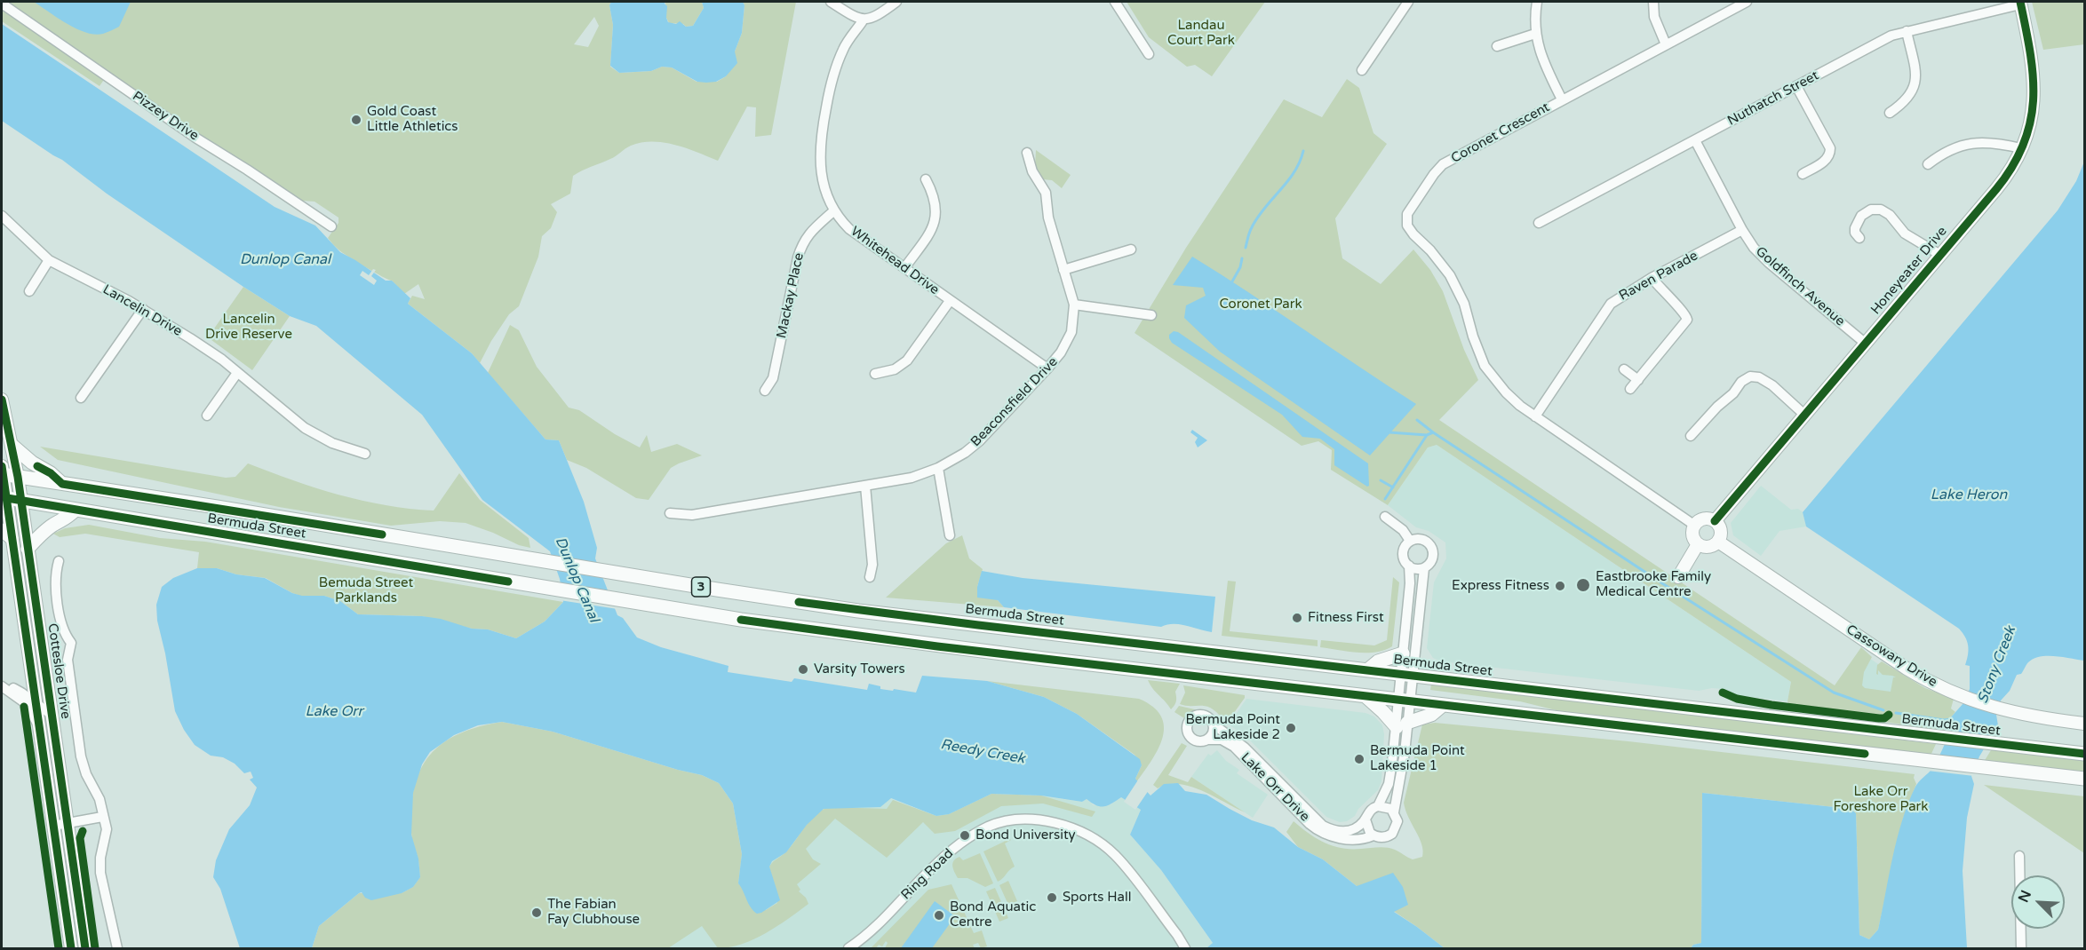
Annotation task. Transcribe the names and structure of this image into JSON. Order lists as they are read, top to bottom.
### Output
{
  "streets": {
    "main road": ["Bermuda Street", "3"],
    "street": [
      "Nuthatch Street",
      "Pizzey Drive",
      "Coronet Crescent",
      "Whitehead Drive",
      "Honeyeater Drive",
      "Raven Parade",
      "Goldfinch Avenue",
      "Mackay Place",
      "Lancelin Drive",
      "Beaconsfield Drive",
      "Cassowary Drive",
      "Cottesloe Drive",
      "Lake Orr Drive",
      "Ring Road"
    ]
  },
  "crossings": [
    ["Nuthatch Street", "Honeyeater Drive"],
    ["Nuthatch Street", "Goldfinch Avenue"],
    ["Coronet Crescent", "Honeyeater Drive"],
    ["Coronet Crescent", "Raven Parade"],
    ["Coronet Crescent", "Cassowary Drive"],
    ["Whitehead Drive", "Mackay Place"],
    ["Whitehead Drive", "Beaconsfield Drive"],
    ["Honeyeater Drive", "Goldfinch Avenue"],
    ["Honeyeater Drive", "Cassowary Drive"],
    ["Raven Parade", "Goldfinch Avenue"],
    ["Bermuda Street", "Cottesloe Drive"]
  ],
  "water": [
    "Dunlop Canal",
    "Lake Heron",
    "Stony Creek",
    "Lake Orr",
    "Reedy Creek"
  ],
  "parks": [
    "Landau Court Park",
    "Coronet Park",
    "Lancelin Drive Reserve",
    "Bemuda Street Parklands",
    "Lake Orr Foreshore Park"
  ],
  "places": [
    "Gold Coast Little Athletics",
    "Eastbrooke Family Medical Centre",
    "Express Fitness",
    "Fitness First",
    "Varsity Towers",
    "Bermuda Point Lakeside 2",
    "Bermuda Point Lakeside 1",
    "Bond University",
    "Sports Hall",
    "The Fabian Fay Clubhouse",
    "Bond Aquatic Centre"
  ],
  "north": "top left"
}
